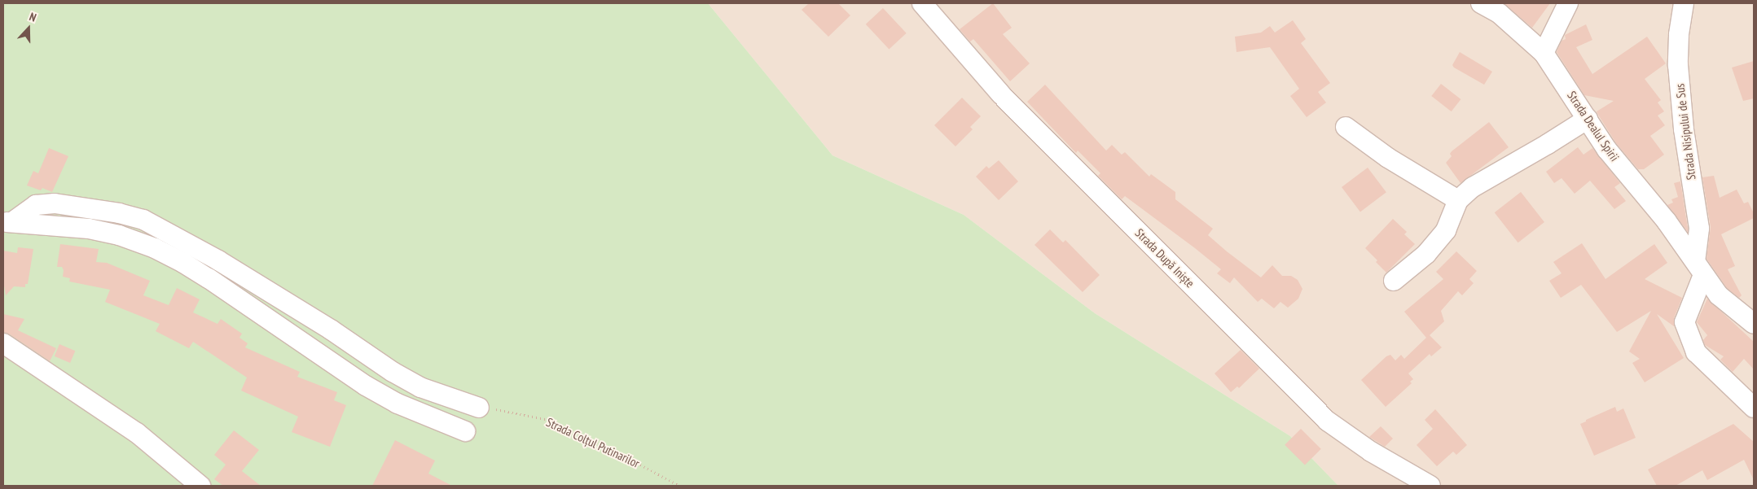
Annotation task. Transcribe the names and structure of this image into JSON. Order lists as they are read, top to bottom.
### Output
{
  "streets": {
    "street": ["Strada Dealul Spirii", "Strada Nisipului de Sus", "Strada După Iniște"],
    "path": ["Strada Colțul Putinarilor"]
  },
  "crossings": [
    ["Strada Dealul Spirii", "Strada Nisipului de Sus"]
  ],
  "north": "top"
}
